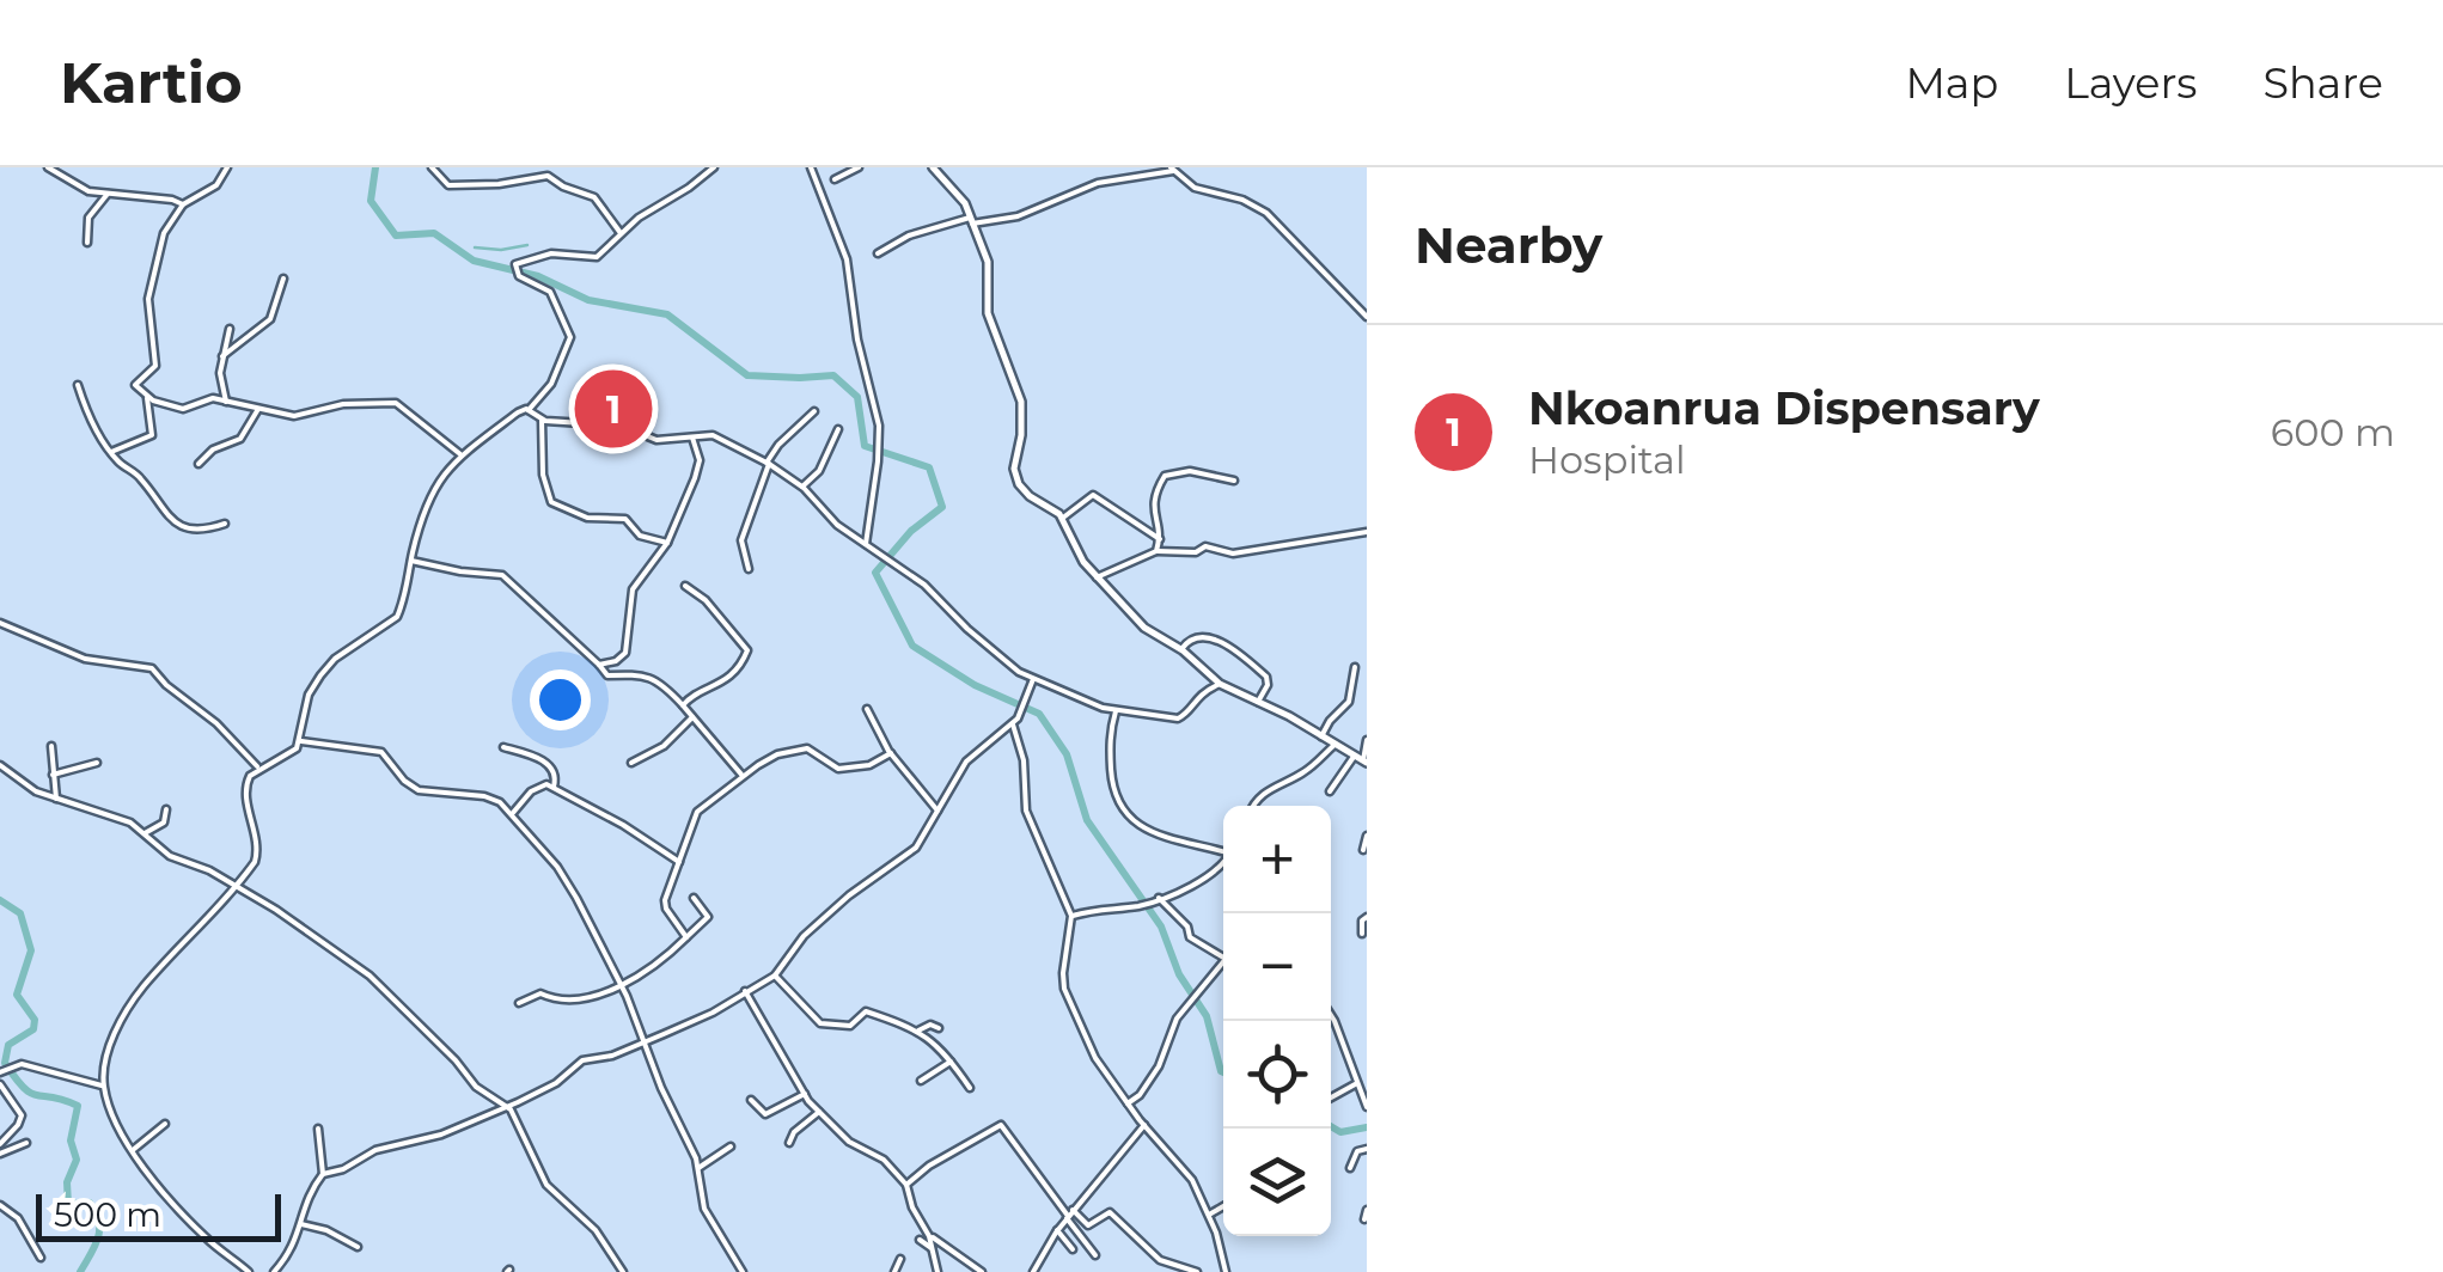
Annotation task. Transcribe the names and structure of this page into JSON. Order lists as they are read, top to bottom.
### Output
{
  "scale_bar": "500 m",
  "page": {
    "header": "Kartio",
    "nav": ["Map", "Layers", "Share"],
    "heading": "Nearby",
    "list": [
      {
        "mark": "1",
        "name": "Nkoanrua Dispensary",
        "note": "Hospital",
        "value": "600 m"
      }
    ],
    "pins": "1",
    "map_buttons": ["+", "−"],
    "scale": "500 m"
  }
}
